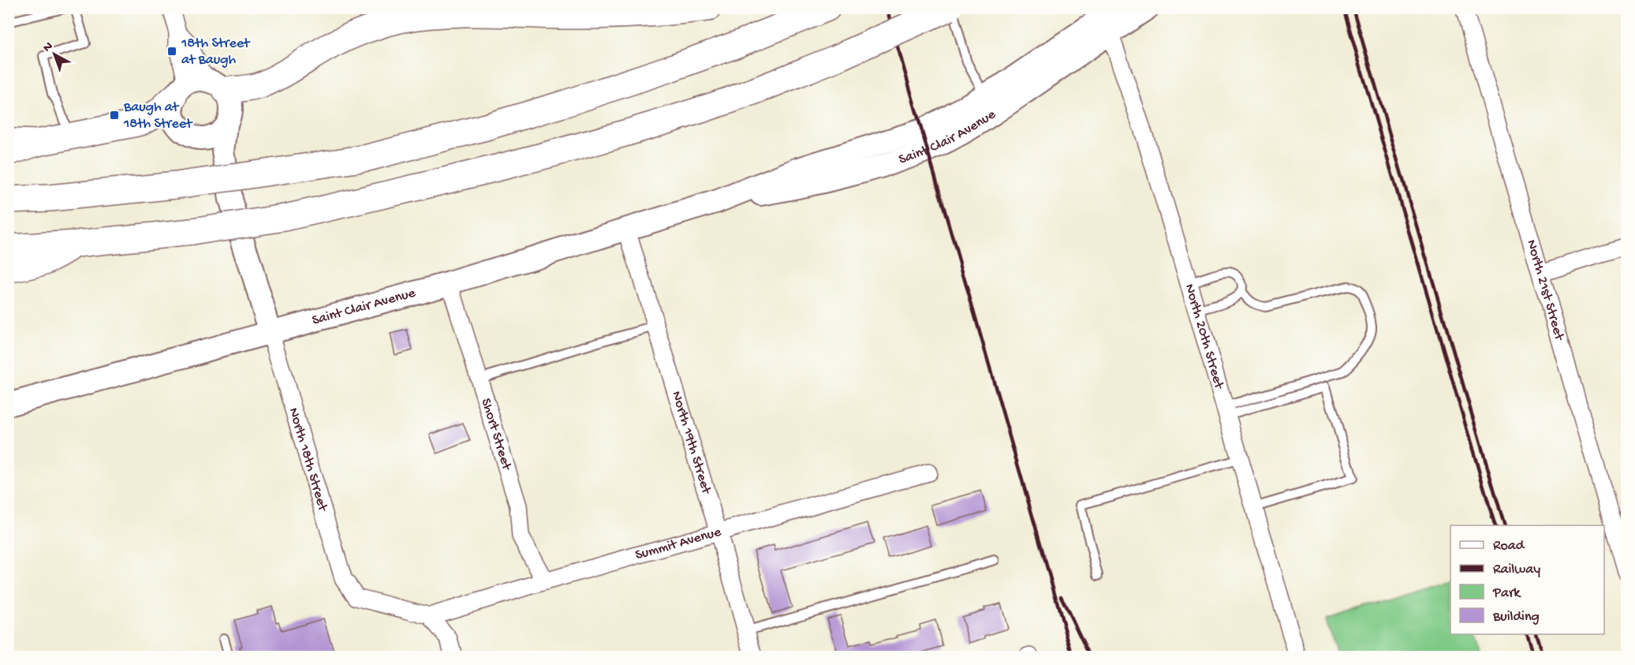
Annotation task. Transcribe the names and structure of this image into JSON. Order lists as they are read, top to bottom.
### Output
{
  "streets": {
    "main road": ["Saint Clair Avenue", "North 18th Street"],
    "street": [
      "North 21st Street",
      "North 20th Street",
      "Short Street",
      "North 19th Street",
      "Summit Avenue"
    ]
  },
  "crossings": [
    ["Saint Clair Avenue", "North 20th Street"],
    ["Saint Clair Avenue", "Short Street"],
    ["Saint Clair Avenue", "North 19th Street"],
    ["Saint Clair Avenue", "North 18th Street"],
    ["Short Street", "Summit Avenue"],
    ["North 19th Street", "Summit Avenue"],
    ["North 18th Street", "Summit Avenue"]
  ],
  "places": {
    "transit": ["18th Street at Baugh", "Baugh at 18th Street"]
  },
  "legend": [
    "Road",
    "Railway",
    "Park",
    "Building"
  ],
  "north": "top left"
}
